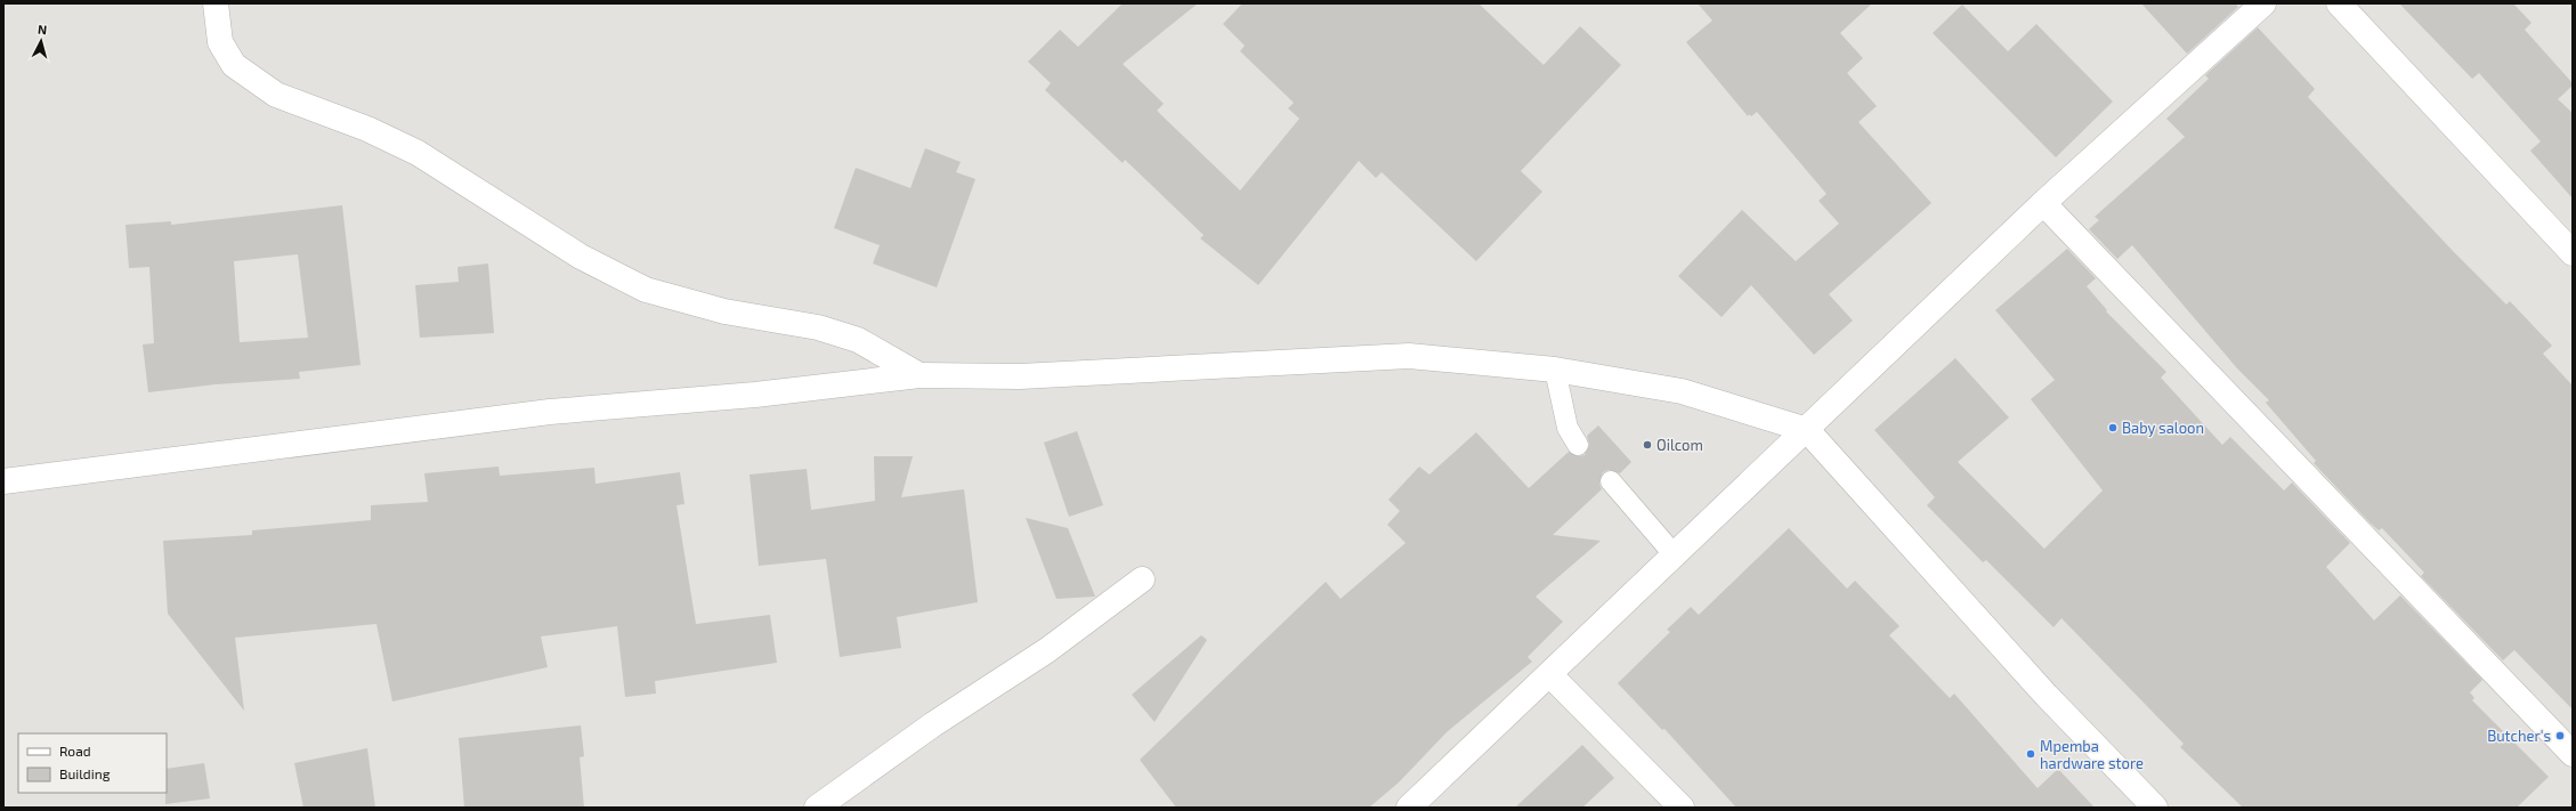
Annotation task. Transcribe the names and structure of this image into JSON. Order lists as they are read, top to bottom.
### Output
{
  "places": [
    "Baby saloon",
    "Oilcom",
    "Butcher's",
    "Mpemba hardware store"
  ],
  "legend": ["Road", "Building"],
  "north": "top"
}
